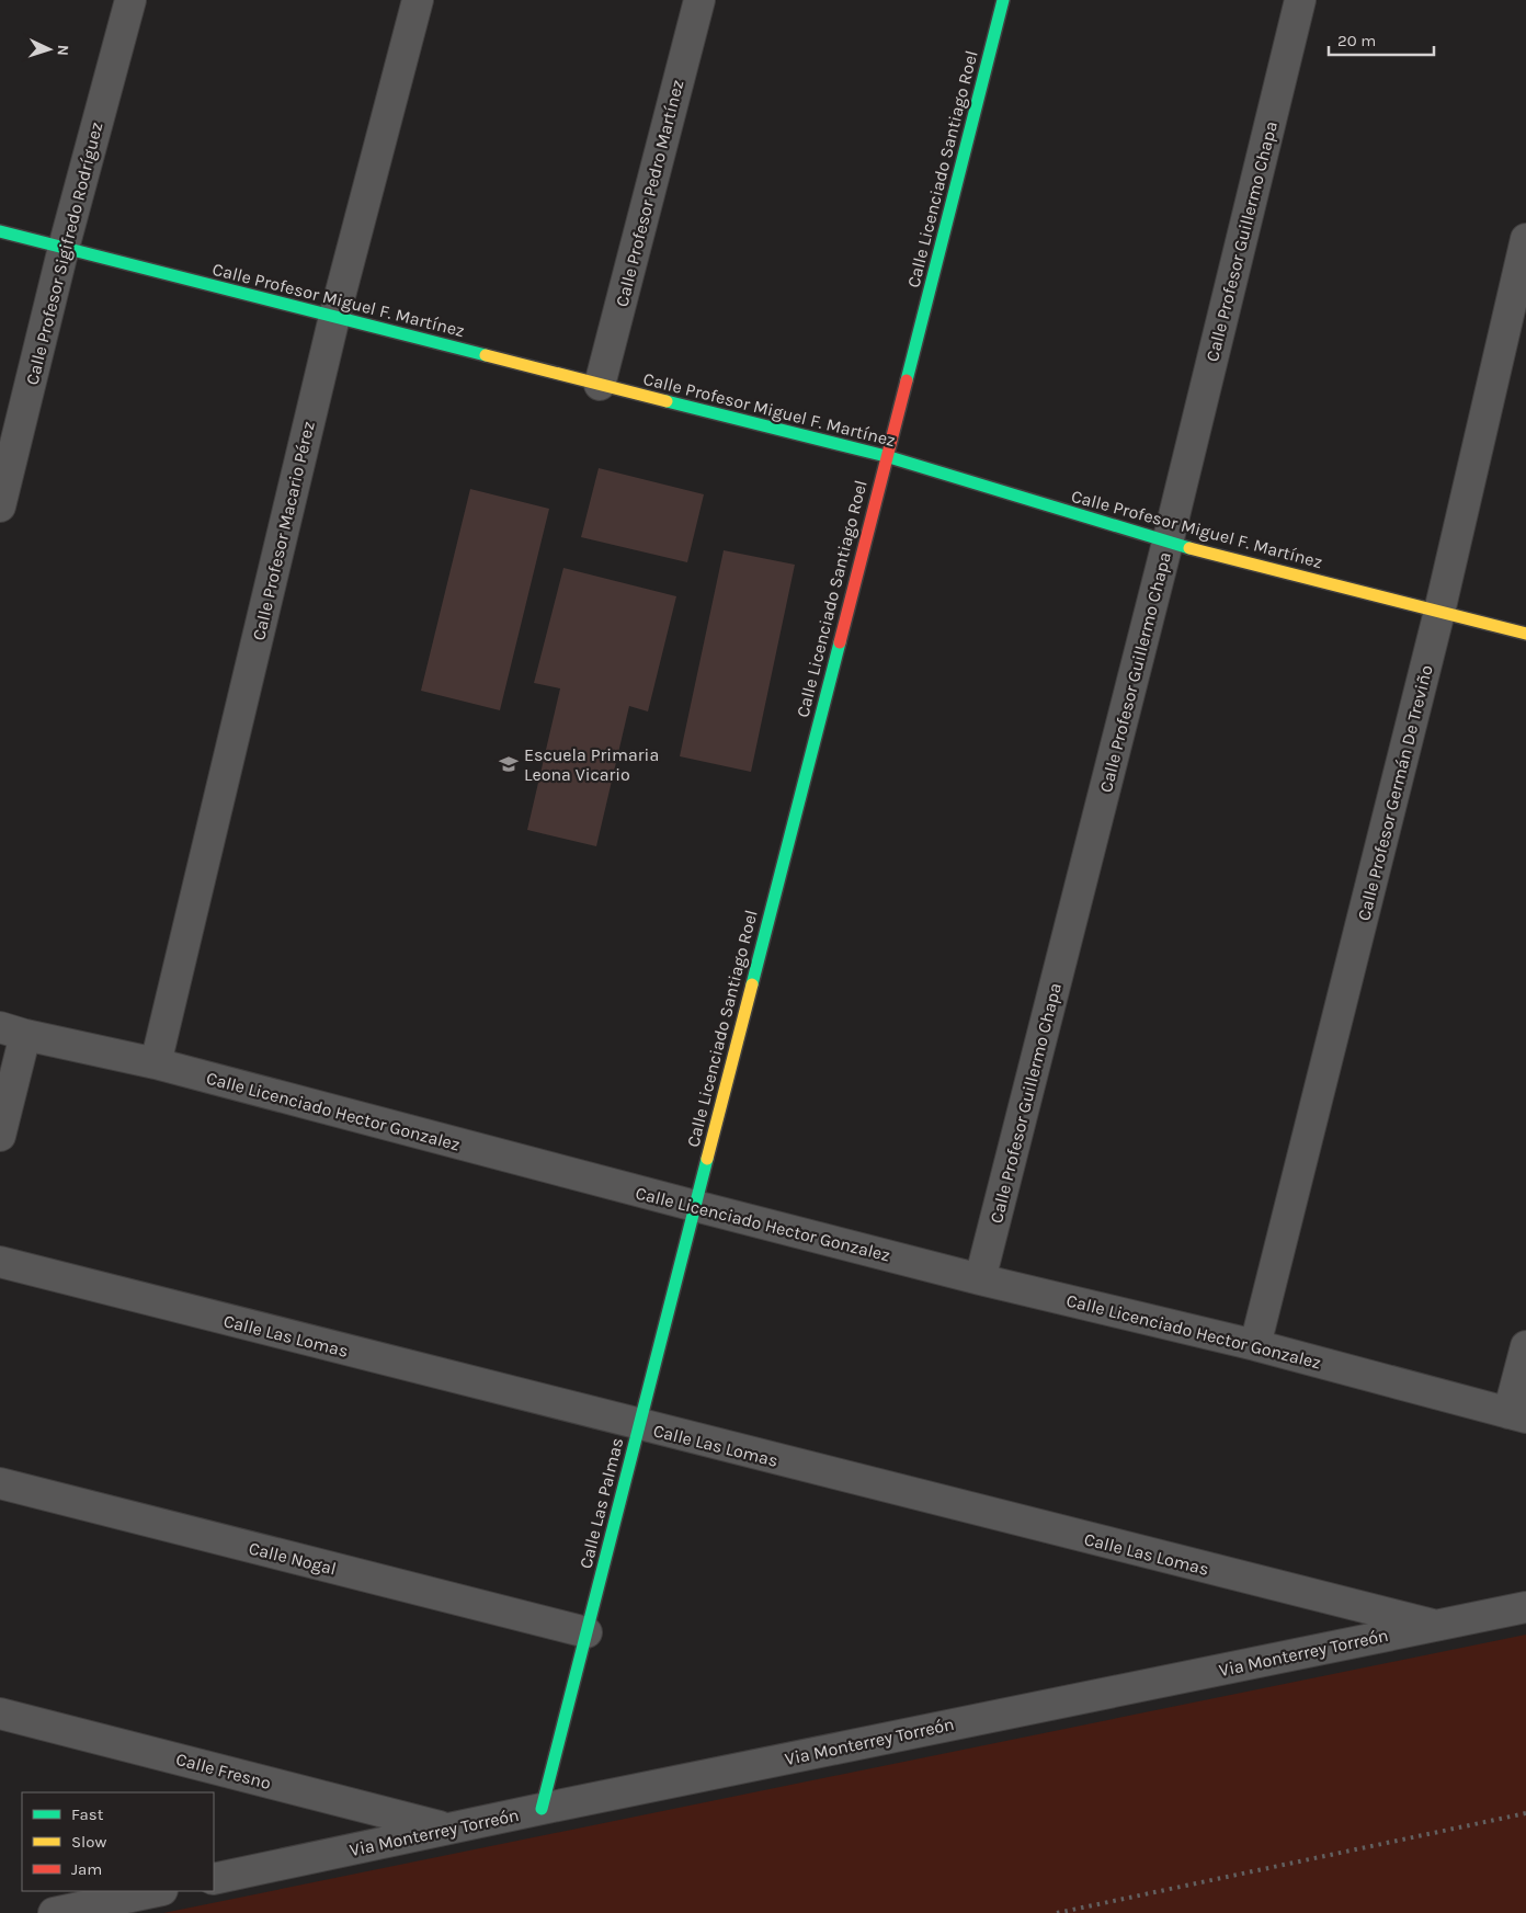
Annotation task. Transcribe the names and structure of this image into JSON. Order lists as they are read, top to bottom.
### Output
{
  "streets": {
    "street": [
      "Calle Licenciado Santiago Roel",
      "Calle Profesor Pedro Martínez",
      "Calle Profesor Guillermo Chapa",
      "Calle Profesor Sigifredo Rodríguez",
      "Calle Profesor Miguel F. Martínez",
      "Calle Profesor Macario Pérez",
      "Calle Profesor Germán De Treviño",
      "Calle Licenciado Hector Gonzalez",
      "Calle Las Lomas",
      "Calle Las Palmas",
      "Calle Nogal",
      "Via Monterrey Torreón",
      "Calle Fresno"
    ]
  },
  "crossings": [
    ["Calle Licenciado Santiago Roel", "Calle Profesor Miguel F. Martínez"],
    ["Calle Licenciado Santiago Roel", "Calle Licenciado Hector Gonzalez"],
    ["Calle Licenciado Santiago Roel", "Calle Las Palmas"],
    ["Calle Profesor Pedro Martínez", "Calle Profesor Miguel F. Martínez"],
    ["Calle Profesor Guillermo Chapa", "Calle Profesor Miguel F. Martínez"],
    ["Calle Profesor Guillermo Chapa", "Calle Licenciado Hector Gonzalez"],
    ["Calle Profesor Sigifredo Rodríguez", "Calle Profesor Miguel F. Martínez"],
    ["Calle Profesor Miguel F. Martínez", "Calle Profesor Macario Pérez"],
    ["Calle Profesor Miguel F. Martínez", "Calle Profesor Germán De Treviño"],
    ["Calle Profesor Macario Pérez", "Calle Licenciado Hector Gonzalez"],
    ["Calle Profesor Germán De Treviño", "Calle Licenciado Hector Gonzalez"],
    ["Calle Licenciado Hector Gonzalez", "Calle Las Palmas"],
    ["Calle Las Lomas", "Calle Las Palmas"],
    ["Calle Las Lomas", "Via Monterrey Torreón"],
    ["Calle Las Palmas", "Calle Nogal"],
    ["Calle Las Palmas", "Via Monterrey Torreón"],
    ["Via Monterrey Torreón", "Calle Fresno"]
  ],
  "places": {
    "school or university": ["Escuela Primaria Leona Vicario"]
  },
  "legend": ["Fast", "Slow", "Jam"],
  "scale_bar": "20 m",
  "north": "right"
}
